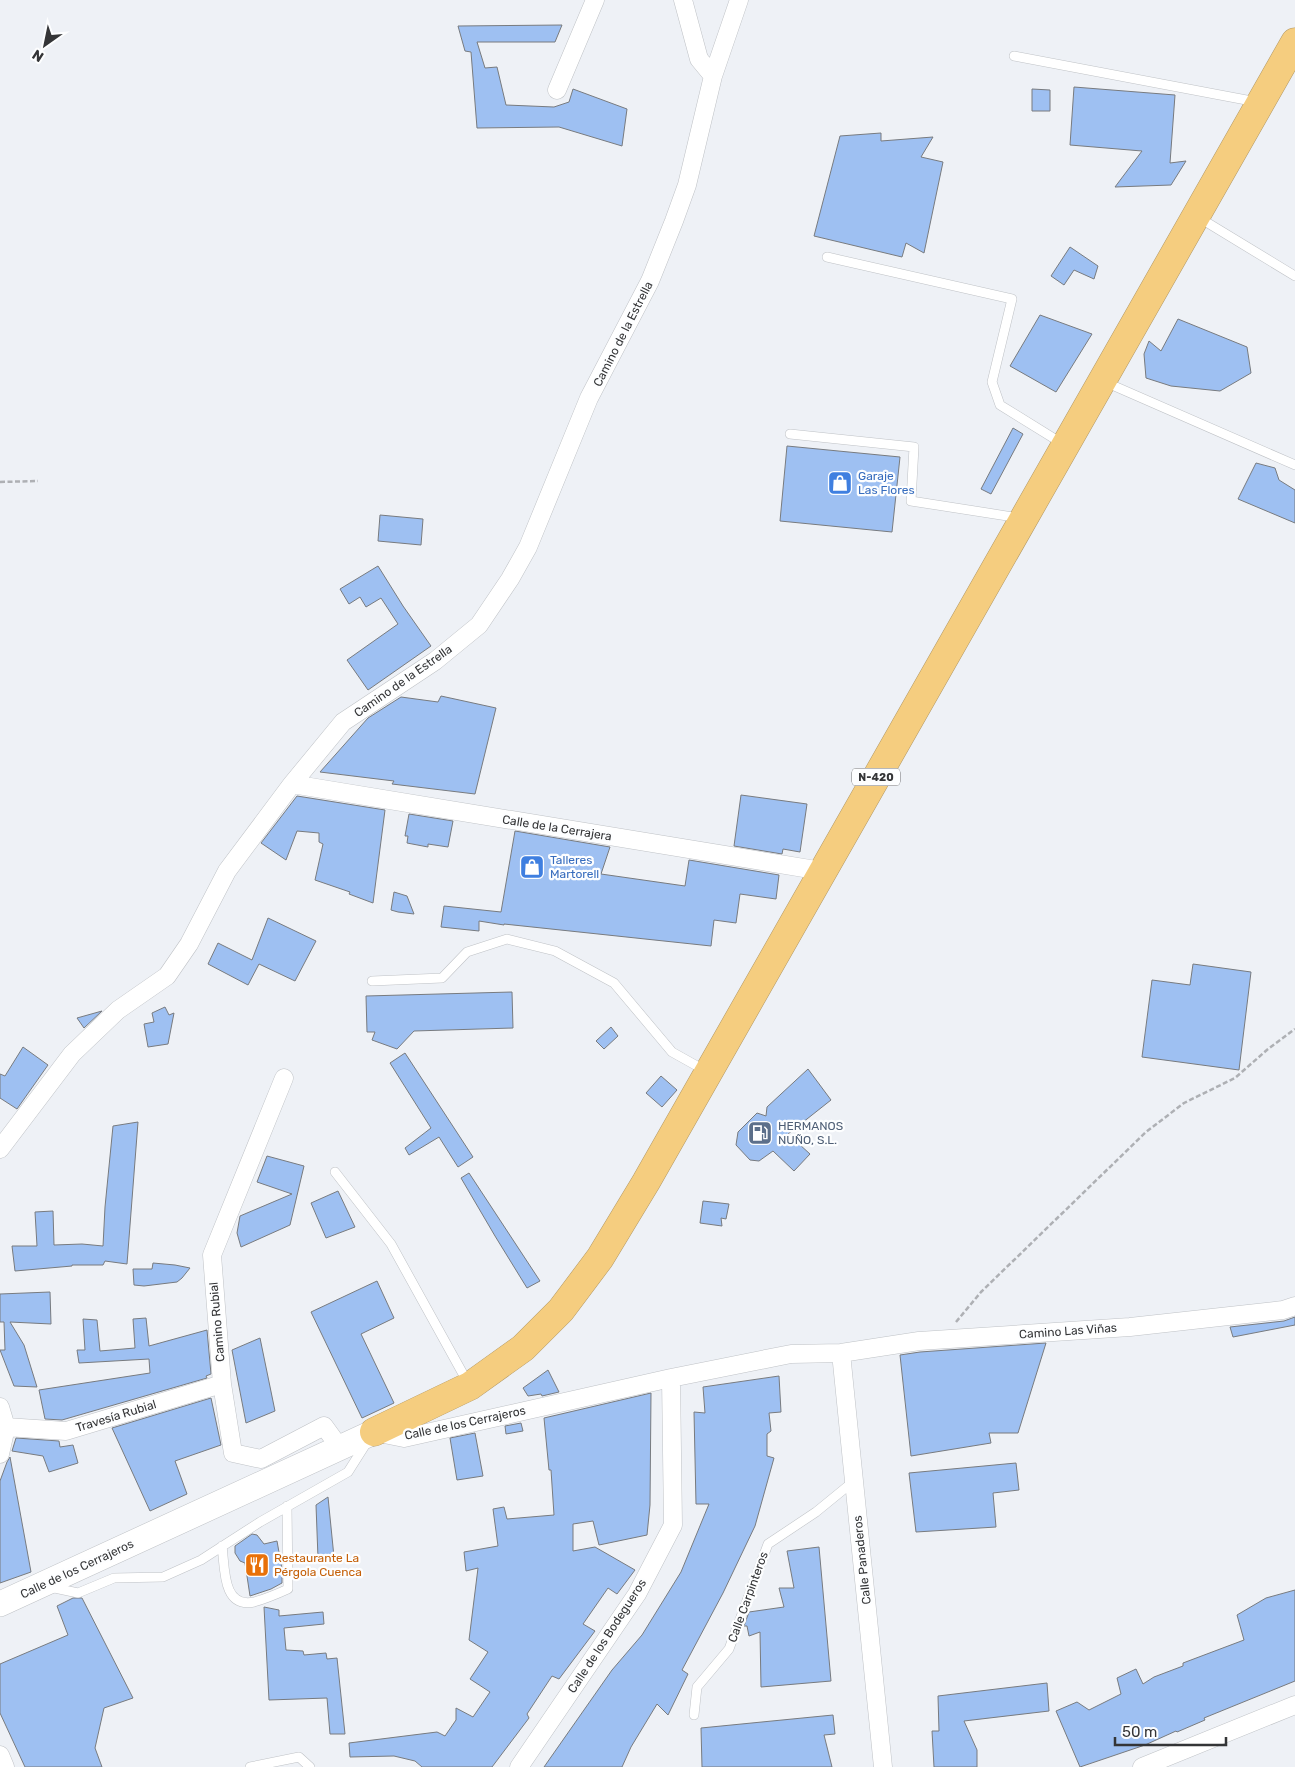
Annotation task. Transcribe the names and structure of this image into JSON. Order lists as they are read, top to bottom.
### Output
{
  "streets": {
    "highway": ["N-420"],
    "main road": ["Calle de los Cerrajeros"],
    "street": [
      "Camino de la Estrella",
      "Calle de la Cerrajera",
      "Camino Rubial",
      "Camino Las Viñas",
      "Travesía Rubial",
      "Calle Panaderos",
      "Calle de los Bodegueros"
    ],
    "lane": ["Calle Carpinteros"]
  },
  "crossings": [
    ["Camino de la Estrella", "Calle de la Cerrajera"],
    ["N-420", "Calle de la Cerrajera"],
    ["N-420", "Calle de los Cerrajeros"],
    ["Camino Rubial", "Travesía Rubial"],
    ["Camino Rubial", "Calle de los Cerrajeros"],
    ["Camino Las Viñas", "Calle de los Cerrajeros"],
    ["Camino Las Viñas", "Calle Panaderos"],
    ["Calle de los Cerrajeros", "Calle Panaderos"],
    ["Calle de los Cerrajeros", "Calle de los Bodegueros"],
    ["Calle Panaderos", "Calle Carpinteros"]
  ],
  "places": {
    "shop": ["Garaje Las Flores", "Talleres Martorell"],
    "fuel station": ["HERMANOS NUÑO, S.L."],
    "restaurant": ["Restaurante La Pérgola Cuenca"]
  },
  "scale_bar": "50 m",
  "north": "bottom left"
}
